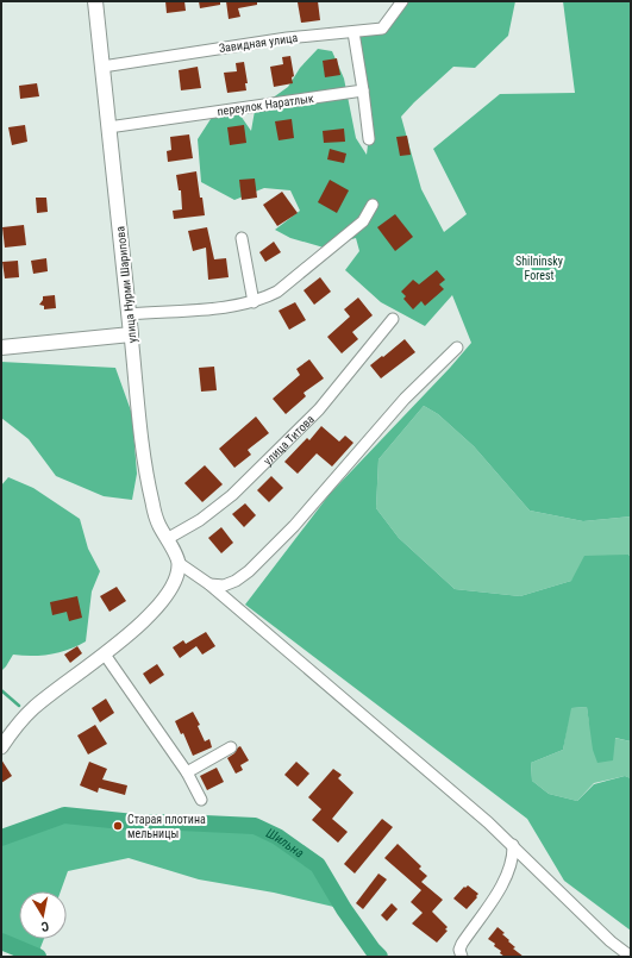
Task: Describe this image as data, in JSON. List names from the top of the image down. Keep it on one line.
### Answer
{"streets":{"main road":["улица Нурми Шарипова"],"street":["Завидная улица","переулок Наратлык","улица Титова"]},"crossings":[["Завидная улица","улица Нурми Шарипова"],["переулок Наратлык","улица Нурми Шарипова"],["улица Нурми Шарипова","улица Титова"]],"water":["Шильна"],"parks":["Shilninsky Forest"],"places":["Старая плотина мельницы"],"north":"bottom"}
